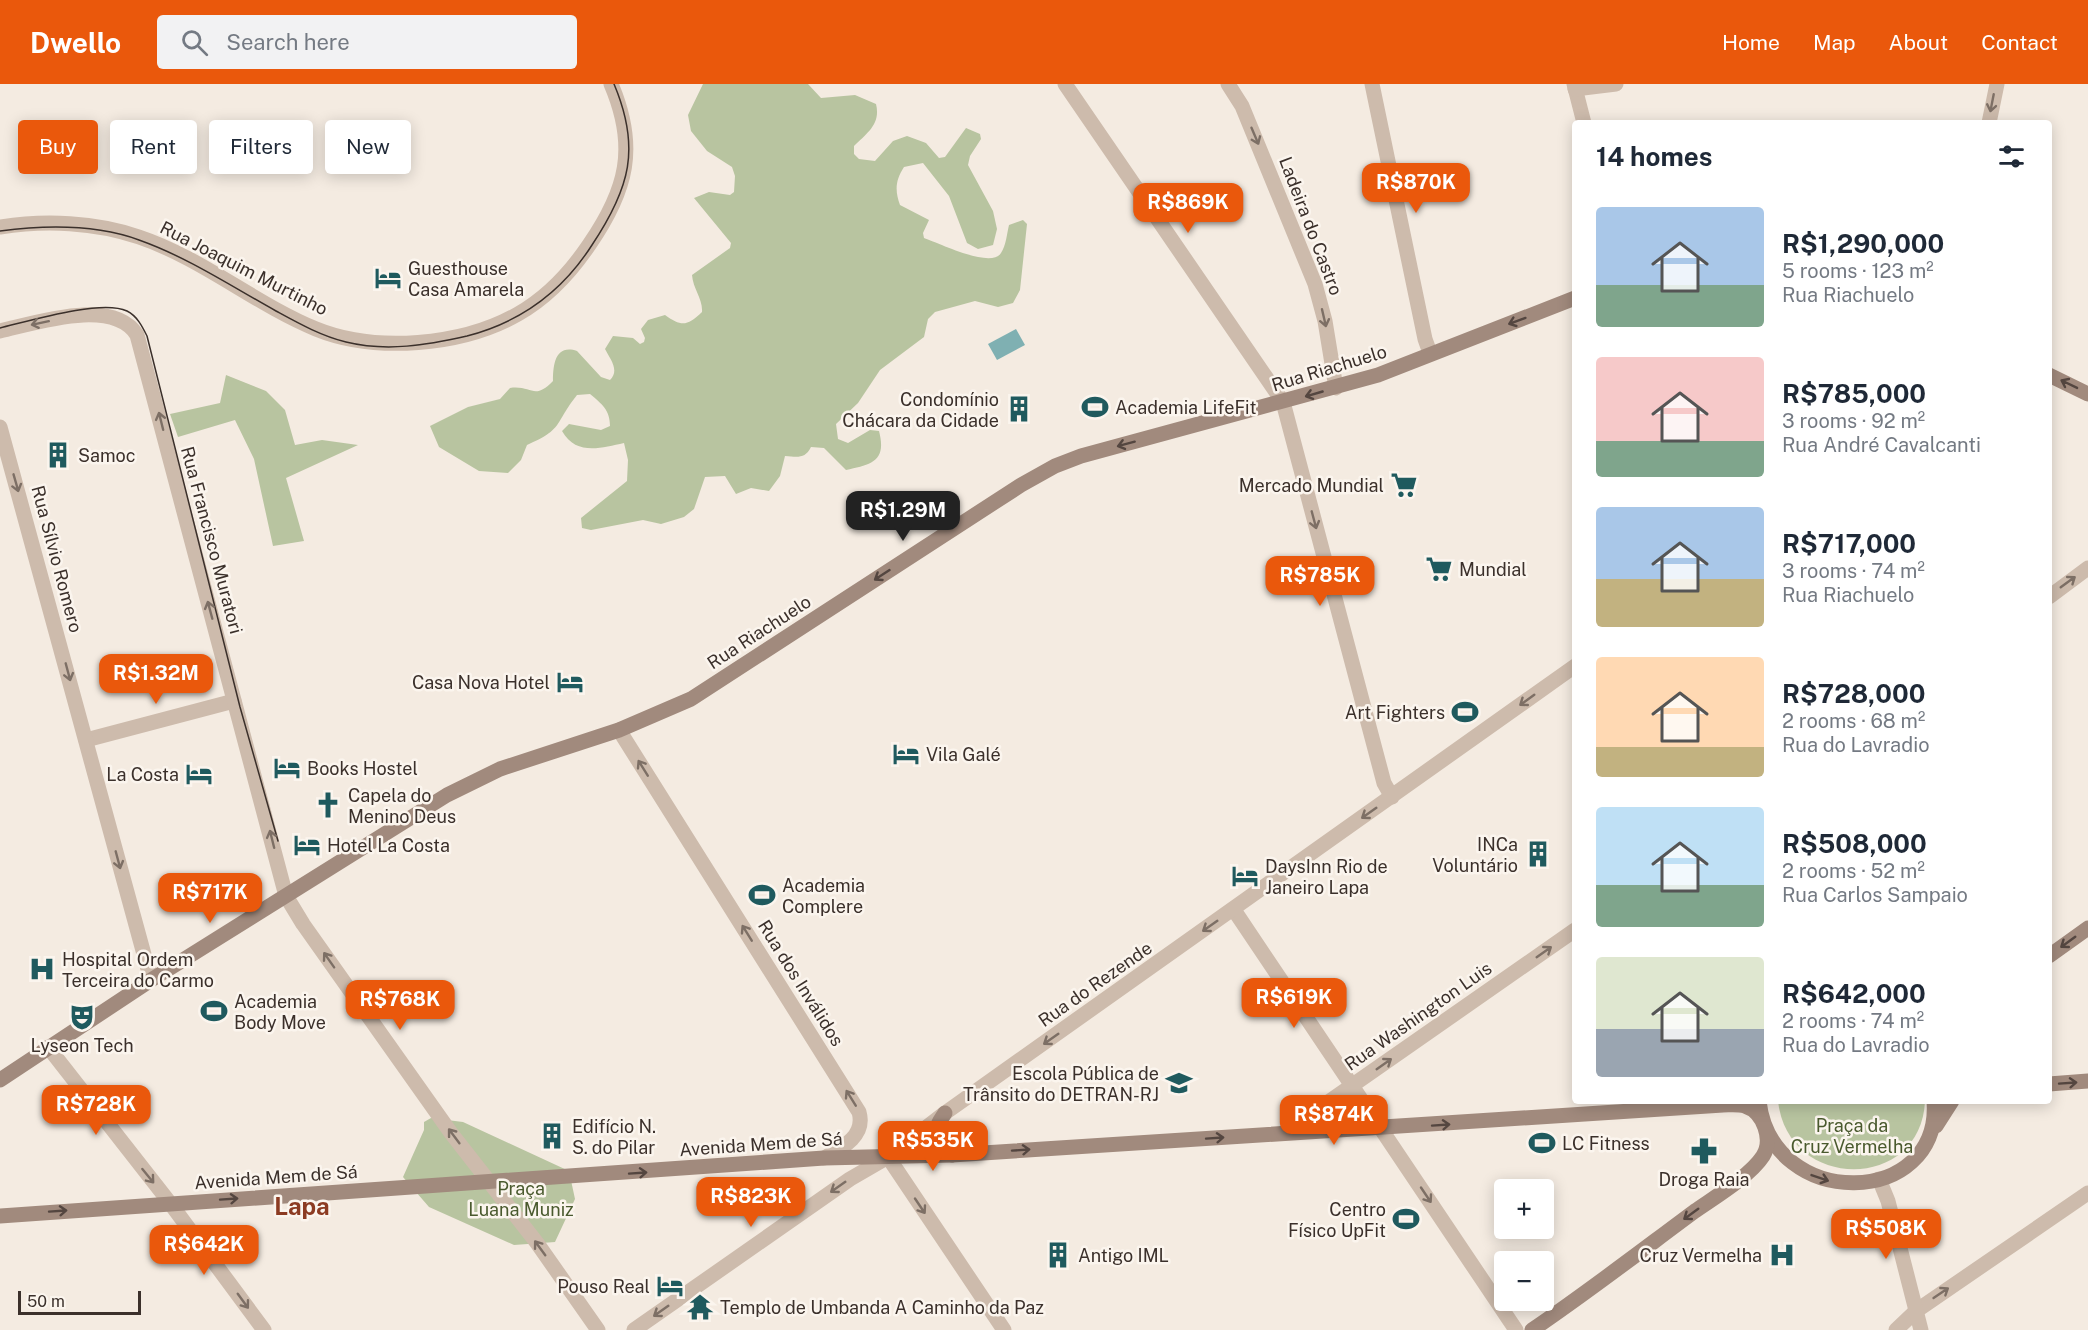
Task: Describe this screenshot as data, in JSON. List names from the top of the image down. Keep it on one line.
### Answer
{"streets":{"main road":["Rua Riachuelo","Avenida Mem de Sá"],"street":["Ladeira do Castro","Rua Joaquim Murtinho","Rua Francisco Muratori","Rua Sílvio Romero","Rua dos Inválidos","Rua do Rezende","Rua Washington Luis"]},"crossings":[["Ladeira do Castro","Rua Riachuelo"],["Rua Riachuelo","Rua Francisco Muratori"],["Rua Riachuelo","Rua Sílvio Romero"],["Rua Riachuelo","Rua dos Inválidos"],["Rua Francisco Muratori","Avenida Mem de Sá"],["Rua dos Inválidos","Avenida Mem de Sá"],["Rua do Rezende","Avenida Mem de Sá"],["Rua Washington Luis","Avenida Mem de Sá"]],"one_way":["Rua Riachuelo","Rua Francisco Muratori","Rua Sílvio Romero","Rua dos Inválidos","Rua do Rezende","Rua Washington Luis","Avenida Mem de Sá"],"districts":["Lapa"],"parks":["Praça da Cruz Vermelha","Praça Luana Muniz"],"places":{"hotel":["Guesthouse Casa Amarela","Casa Nova Hotel","Vila Galé","Books Hostel","La Costa","Hotel La Costa","DaysInn Rio de Janeiro Lapa","Pouso Real"],"sports":["Academia LifeFit","Art Fighters","Academia Complere","Academia Body Move","LC Fitness","Centro Físico UpFit"],"building":["Condomínio Chácara da Cidade","Samoc","INCa Voluntário","Edifício N. S. do Pilar","Antigo IML"],"supermarket":["Mercado Mundial","Mundial"],"church":["Capela do Menino Deus"],"hospital":["Hospital Ordem Terceira do Carmo","Cruz Vermelha"],"theatre":["Lyseon Tech"],"school or university":["Escola Pública de Trânsito do DETRAN-RJ"],"pharmacy":["Droga Raia"],"temple":["Templo de Umbanda A Caminho da Paz"]},"scale_bar":"50 m","page":{"header":"Dwello","search":"Search here","nav":["Home","Map","About","Contact"],"chip":["Buy","Rent","Filters","New"],"heading":"14 homes","price":["R$870K","R$869K","R$1.29M","R$785K","R$1.32M","R$717K","R$619K","R$768K","R$728K","R$874K","R$535K","R$823K","R$508K","R$642K"],"list":[{"name":"R$1,290,000","note":"5 rooms · 123 m² · Rua Riachuelo"},{"name":"R$785,000","note":"3 rooms · 92 m² · Rua André Cavalcanti"},{"name":"R$717,000","note":"3 rooms · 74 m² · Rua Riachuelo"},{"name":"R$728,000","note":"2 rooms · 68 m² · Rua do Lavradio"},{"name":"R$508,000","note":"2 rooms · 52 m² · Rua Carlos Sampaio"},{"name":"R$642,000","note":"2 rooms · 74 m² · Rua do Lavradio"}],"map_buttons":["+","−"],"scale":"50 m"}}
